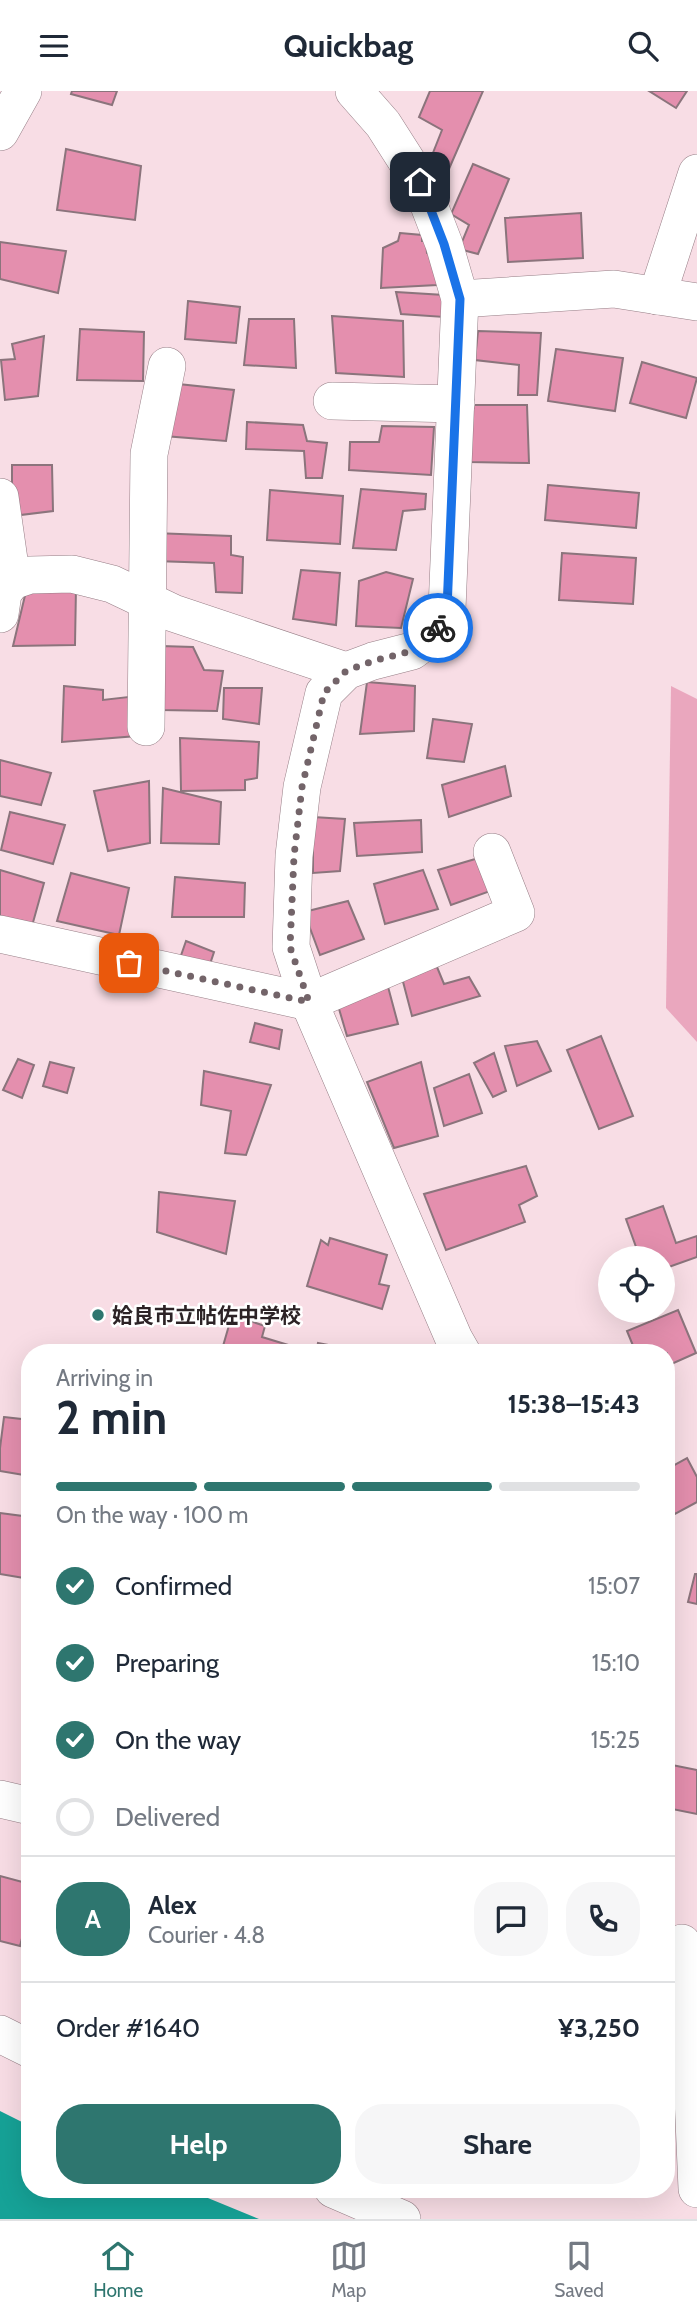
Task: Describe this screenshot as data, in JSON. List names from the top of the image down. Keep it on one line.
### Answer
{"places":["姶良市立帖佐中学校"],"page":{"header":"Quickbag","heading":["2 min","Arriving in","15:38–15:43"],"panel":["Alex","Courier · 4.8","Order #1640","¥3,250"],"bar":"On the way · 100 m","list":[["Confirmed","15:07"],["Preparing","15:10"],["On the way","15:25"],"Delivered"],"round":"A","buttons":["Help","Share"],"tabs":["Home","Map","Saved"]}}
